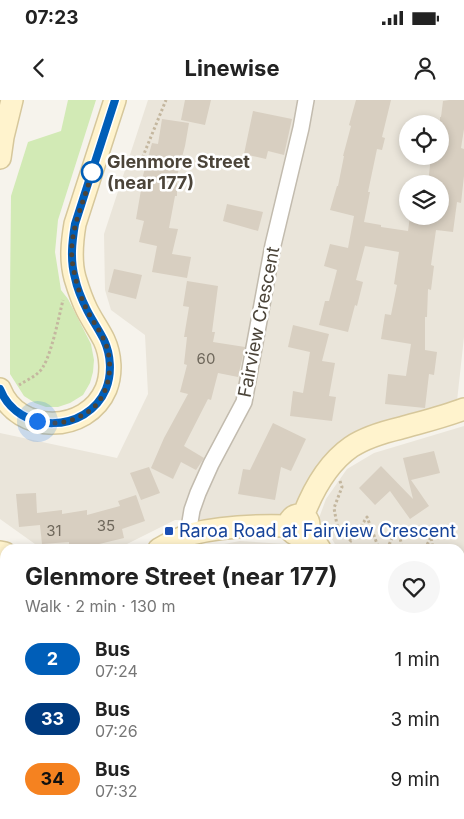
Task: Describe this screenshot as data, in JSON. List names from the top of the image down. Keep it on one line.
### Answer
{"streets":{"street":["Fairview Crescent"]},"places":{"other":["Glenmore Street (near 177)"],"transit":["Raroa Road at Fairview Crescent"]},"lines":["bus line 2"],"house_numbers":["60","35","31"],"page":{"status":"07:23","header":"Linewise","heading":["Glenmore Street (near 177)","Walk · 2 min · 130 m"],"list":[{"mark":"2","name":"Bus","note":"07:24","value":"1 min"},{"mark":"33","name":"Bus","note":"07:26","value":"3 min"},{"mark":"34","name":"Bus","note":"07:32","value":"9 min"}]}}
